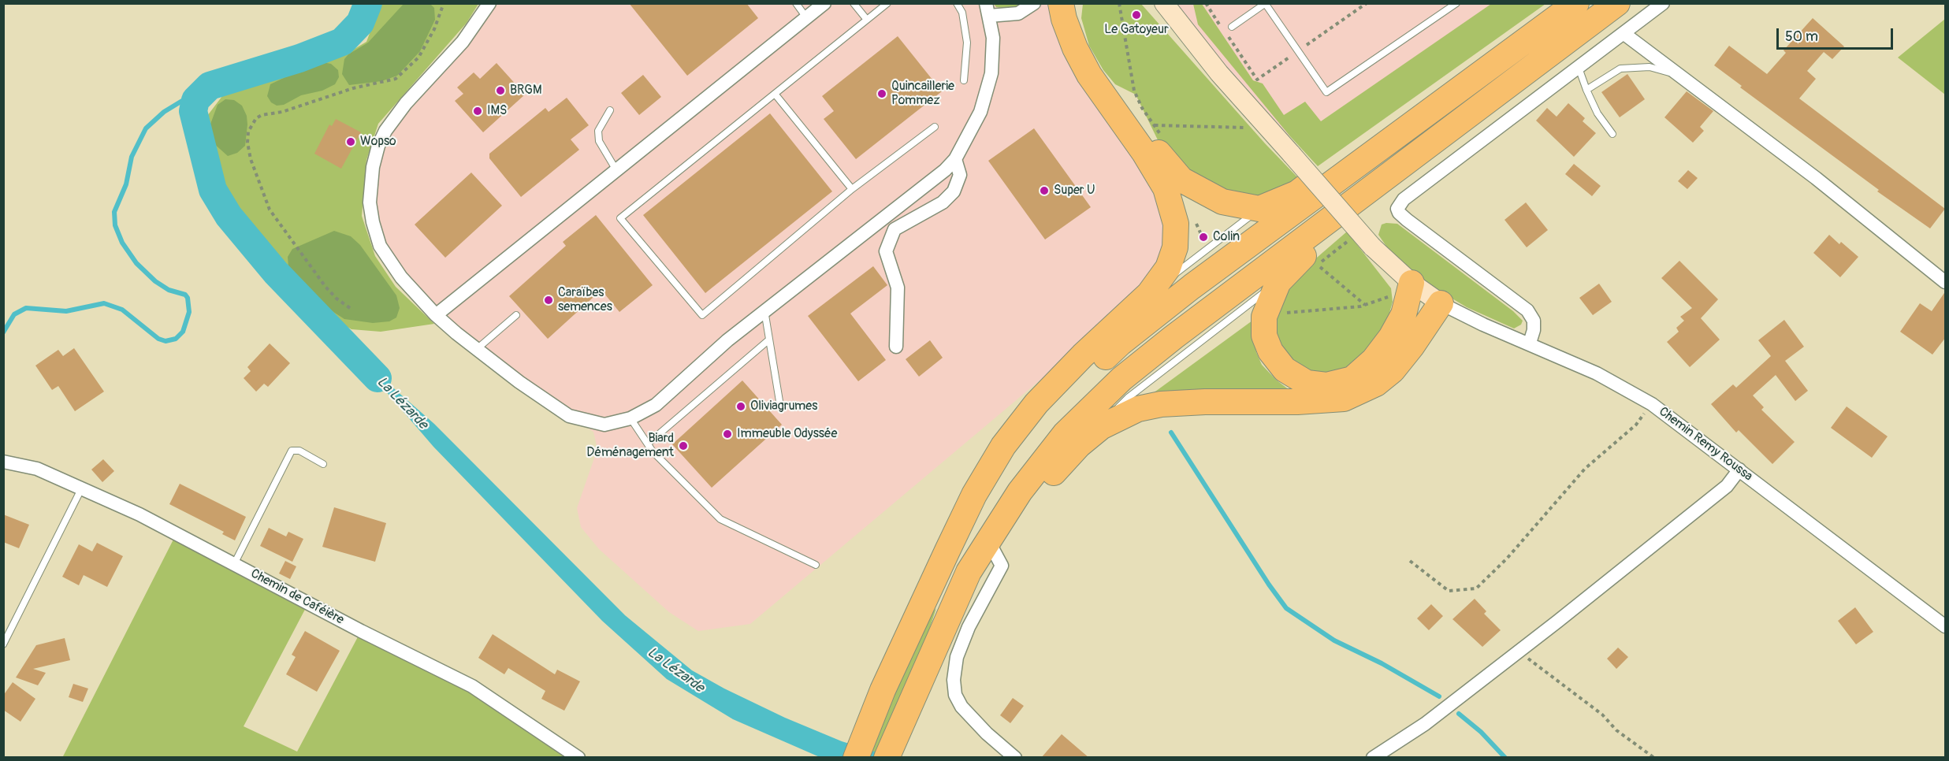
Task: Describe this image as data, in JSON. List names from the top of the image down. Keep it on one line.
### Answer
{"streets":{"street":["Chemin Remy Roussa","Chemin de Caféière"]},"water":["La Lézarde"],"places":["Le Gatoyeur","BRGM","Quincaillerie Pommez","IMS","Wopso","Super U","Colin","Caraïbes semences","Oliviagrumes","Immeuble Odyssée","Biard Déménagement"],"scale_bar":"50 m"}
